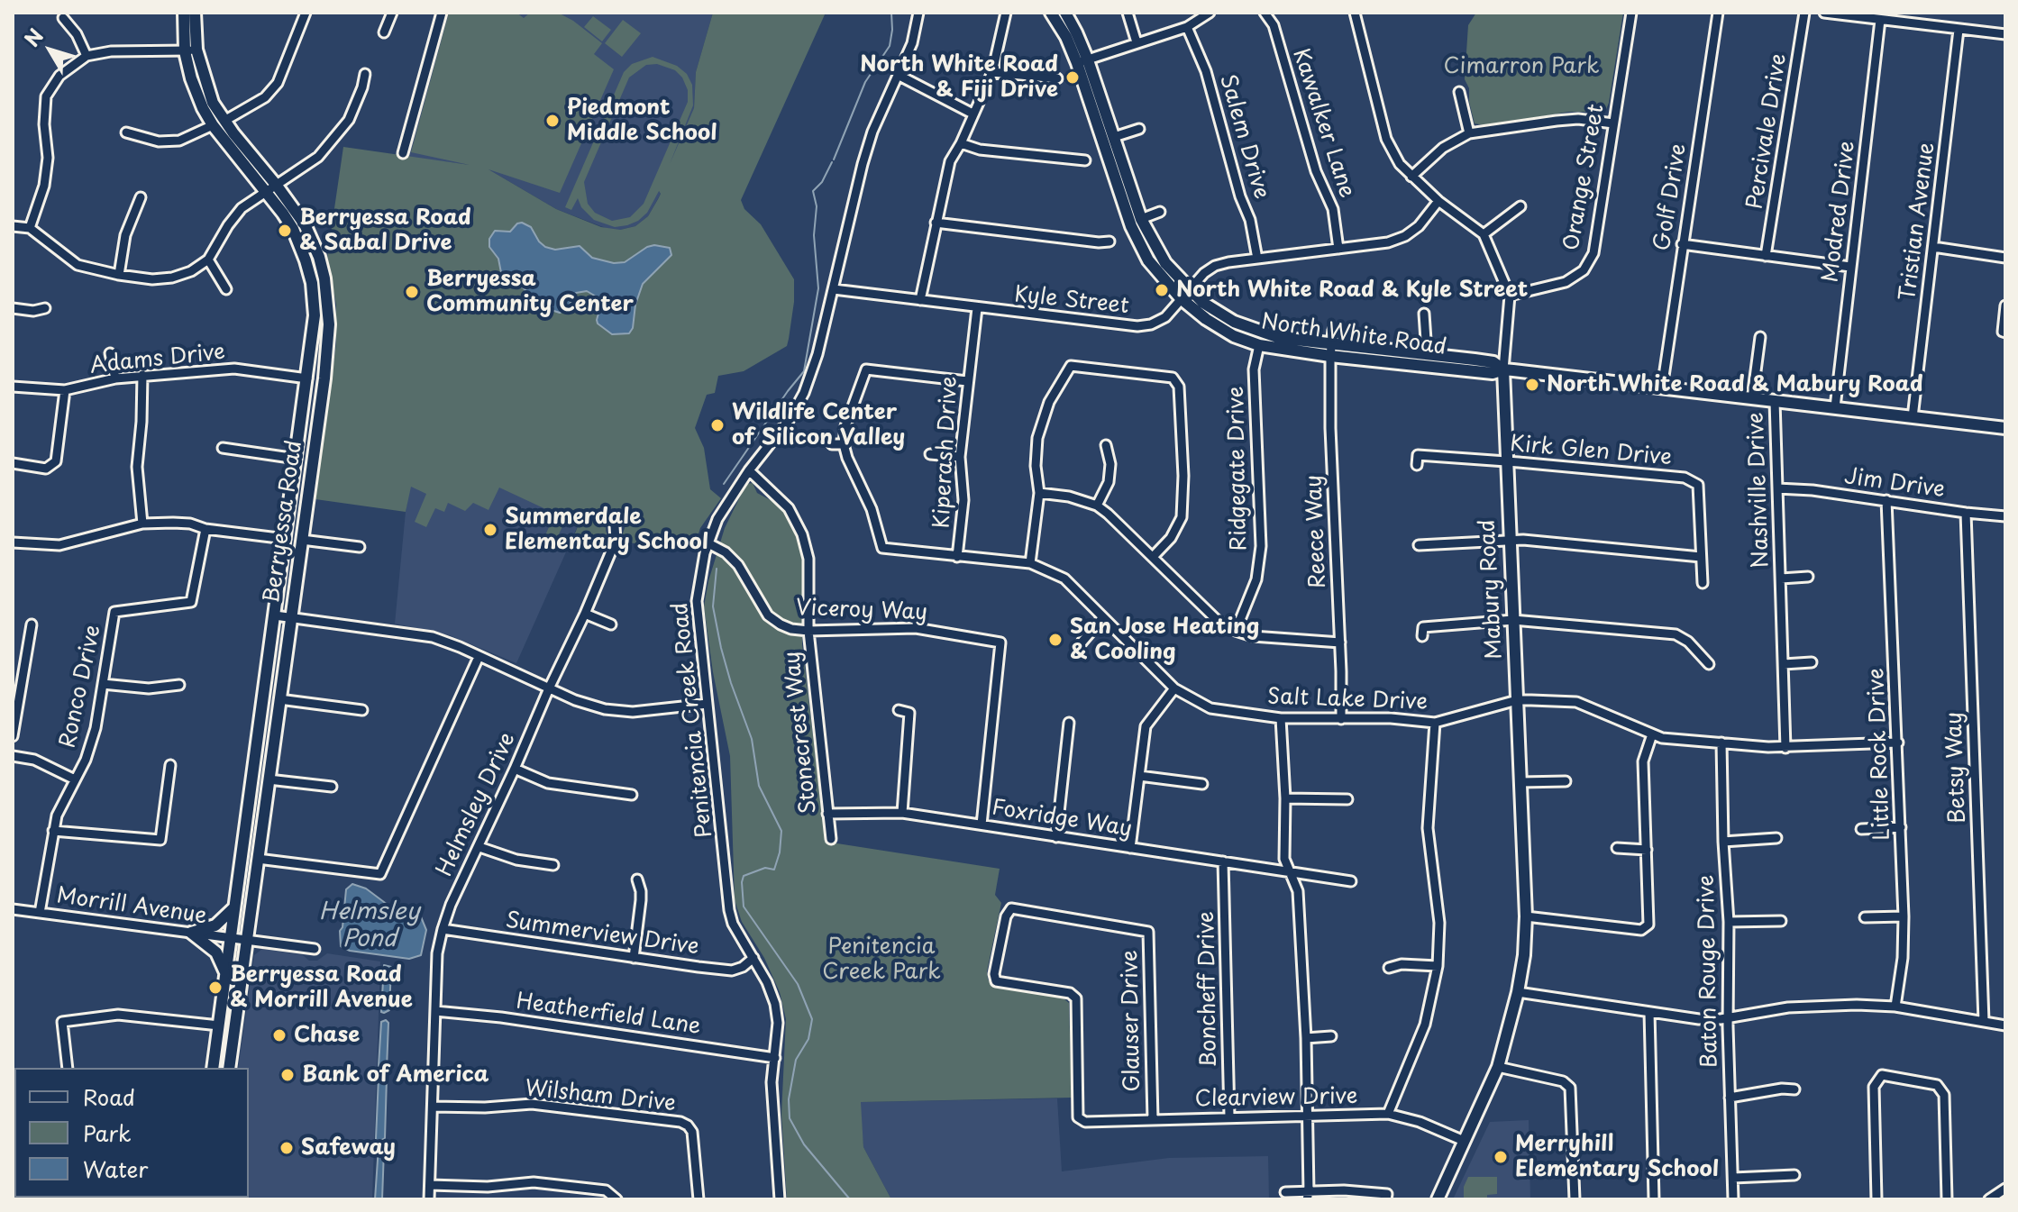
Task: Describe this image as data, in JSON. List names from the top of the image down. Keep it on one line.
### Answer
{"streets":{"main road":["North White Road","Berryessa Road","Mabury Road"],"street":["Kawalker Lane","Percivale Drive","Salem Drive","Orange Street","Golf Drive","Modred Drive","Tristian Avenue","Kyle Street","Adams Drive","Kirk Glen Drive","Kiperash Drive","Ridgegate Drive","Jim Drive","Nashville Drive","Reece Way","Viceroy Way","Ronco Drive","Salt Lake Drive","Penitencia Creek Road","Stonecrest Way","Little Rock Drive","Betsy Way","Helmsley Drive","Foxridge Way","Morrill Avenue","Summerview Drive","Baton Rouge Drive","Boncheff Drive","Heatherfield Lane","Glauser Drive","Wilsham Drive","Clearview Drive"]},"crossings":[["Kawalker Lane","Kyle Street"],["Salem Drive","Kyle Street"],["Orange Street","Mabury Road"],["Golf Drive","North White Road"],["Modred Drive","North White Road"],["Tristian Avenue","North White Road"],["Kyle Street","North White Road"],["Kyle Street","Kiperash Drive"],["Kyle Street","Penitencia Creek Road"],["North White Road","Ridgegate Drive"],["North White Road","Nashville Drive"],["North White Road","Reece Way"],["North White Road","Mabury Road"],["Adams Drive","Berryessa Road"],["Kirk Glen Drive","Mabury Road"],["Kiperash Drive","Salt Lake Drive"],["Jim Drive","Nashville Drive"],["Jim Drive","Little Rock Drive"],["Jim Drive","Betsy Way"],["Nashville Drive","Salt Lake Drive"],["Berryessa Road","Morrill Avenue"],["Reece Way","Salt Lake Drive"],["Mabury Road","Salt Lake Drive"],["Mabury Road","Clearview Drive"],["Viceroy Way","Penitencia Creek Road"],["Viceroy Way","Stonecrest Way"],["Viceroy Way","Foxridge Way"],["Ronco Drive","Morrill Avenue"],["Salt Lake Drive","Little Rock Drive"],["Salt Lake Drive","Baton Rouge Drive"],["Penitencia Creek Road","Stonecrest Way"],["Penitencia Creek Road","Summerview Drive"],["Penitencia Creek Road","Heatherfield Lane"],["Stonecrest Way","Foxridge Way"],["Helmsley Drive","Summerview Drive"],["Helmsley Drive","Heatherfield Lane"],["Helmsley Drive","Wilsham Drive"],["Foxridge Way","Boncheff Drive"],["Boncheff Drive","Clearview Drive"],["Glauser Drive","Clearview Drive"]],"water":["Helmsley Pond"],"parks":["Cimarron Park","Penitencia Creek Park"],"places":["North White Road & Fiji Drive","Piedmont Middle School","Berryessa Road & Sabal Drive","North White Road & Kyle Street","Berryessa Community Center","North White Road & Mabury Road","Wildlife Center of Silicon Valley","Summerdale Elementary School","San Jose Heating & Cooling","Berryessa Road & Morrill Avenue","Chase","Bank of America","Safeway","Merryhill Elementary School"],"legend":["Road","Park","Water"],"north":"top left"}
